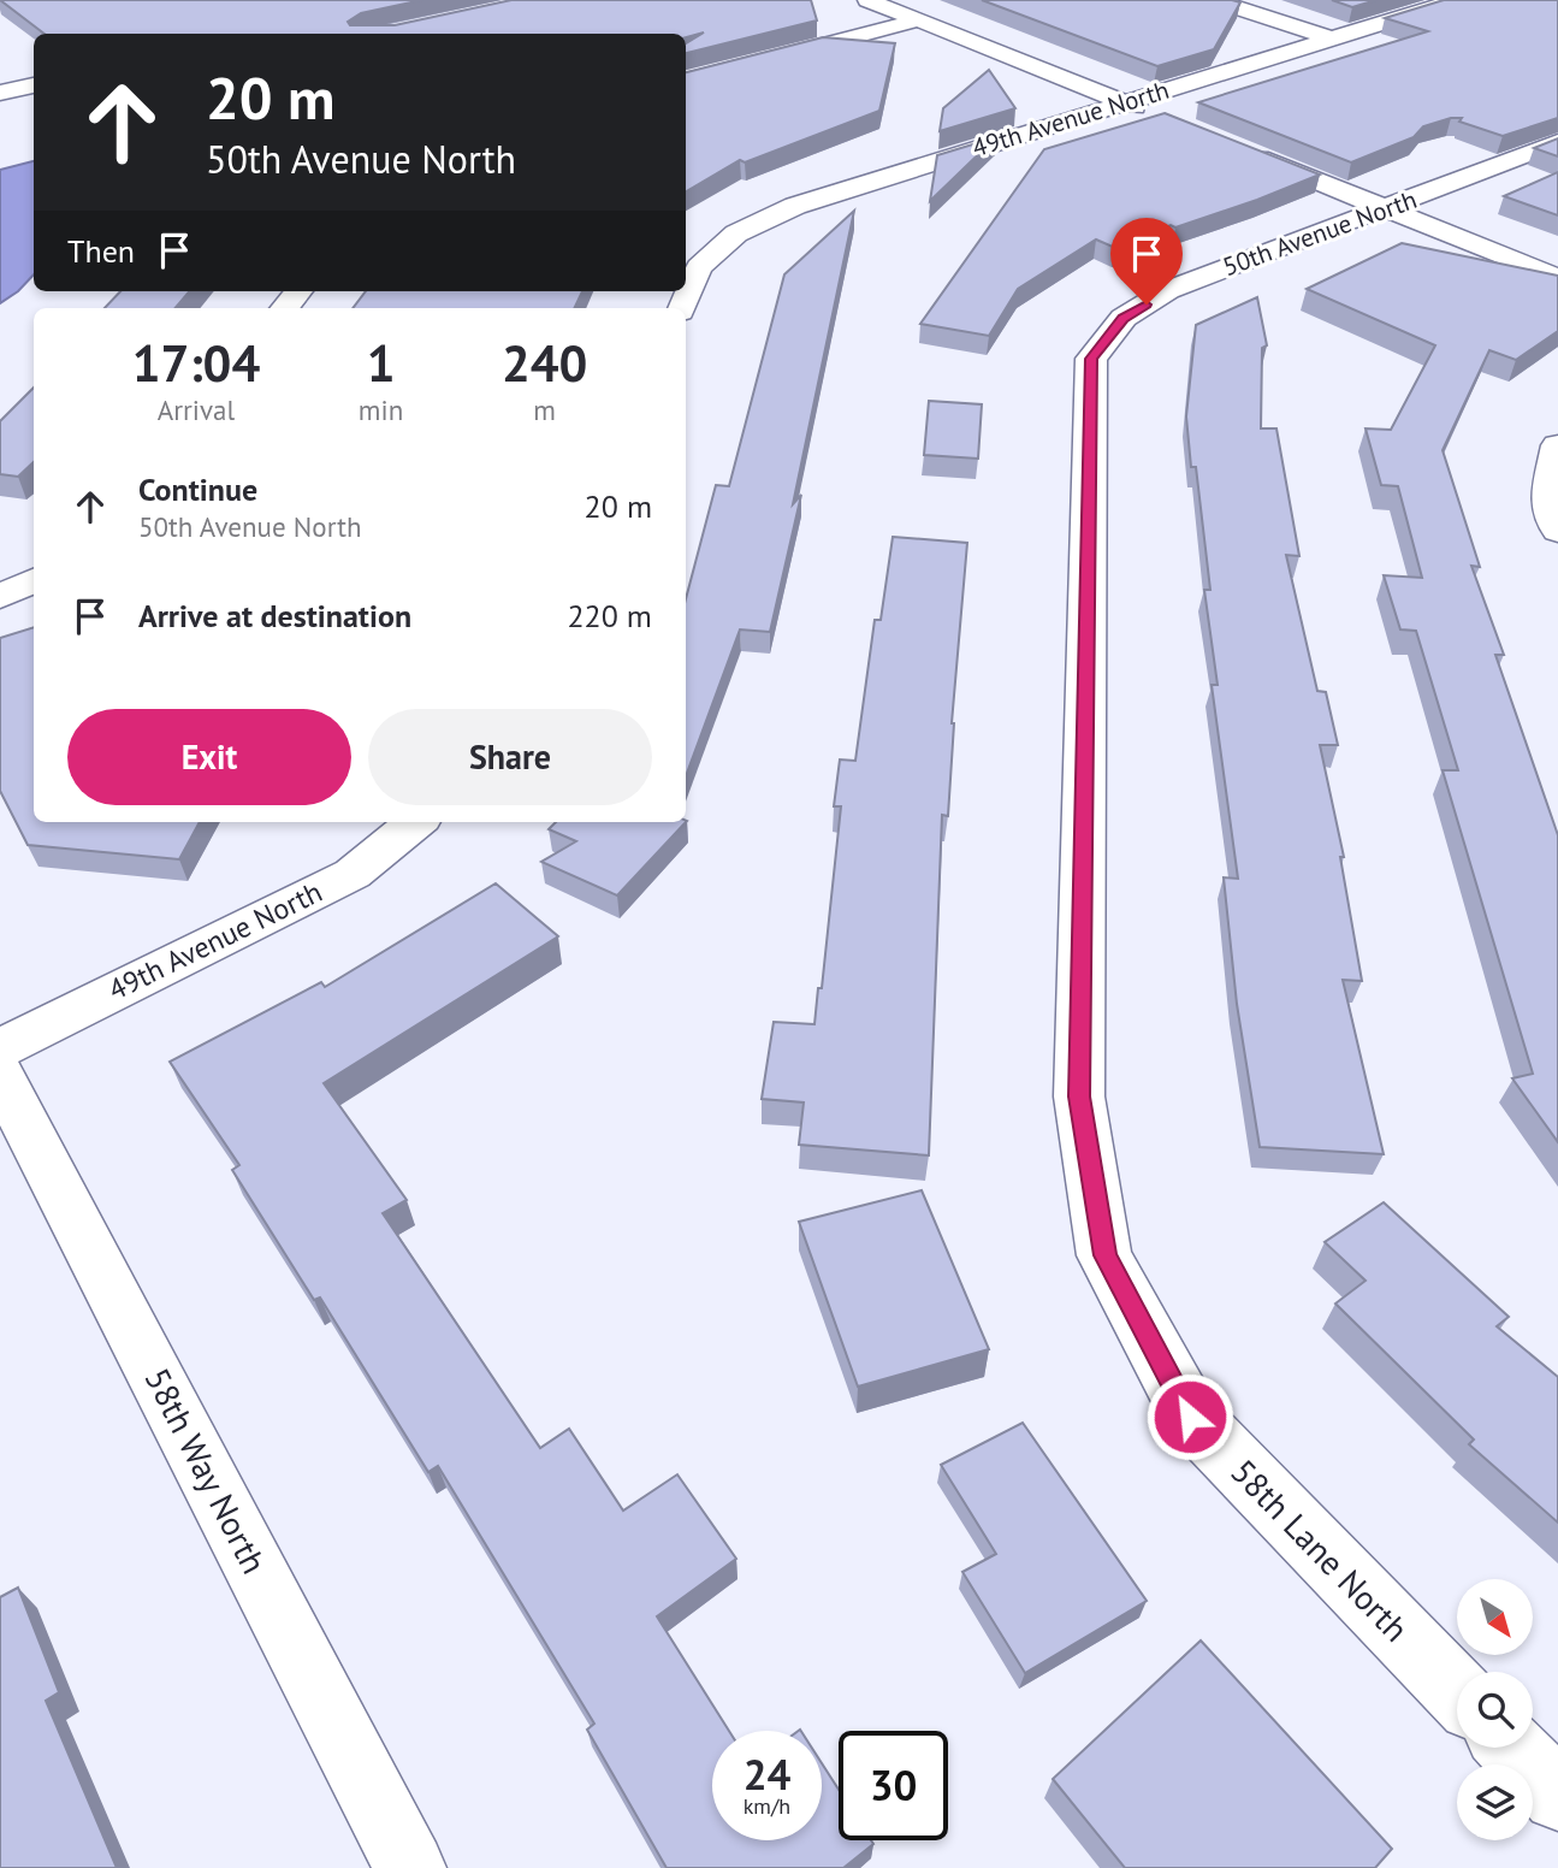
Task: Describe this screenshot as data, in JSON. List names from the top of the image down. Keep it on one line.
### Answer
{"streets":{"street":["49th Avenue North","50th Avenue North","58th Way North","58th Lane North"]},"crossings":[["50th Avenue North","58th Lane North"]],"north":"bottom right","page":{"turn":["20 m","50th Avenue North"],"then":"Then","eta":["17:04","Arrival","1","min","240","m"],"list":[{"name":"Continue","note":"50th Avenue North","value":"20 m"},{"name":"Arrive at destination","value":"220 m"}],"buttons":["Exit","Share"],"speed":"24 km/h","limit":"30"}}
